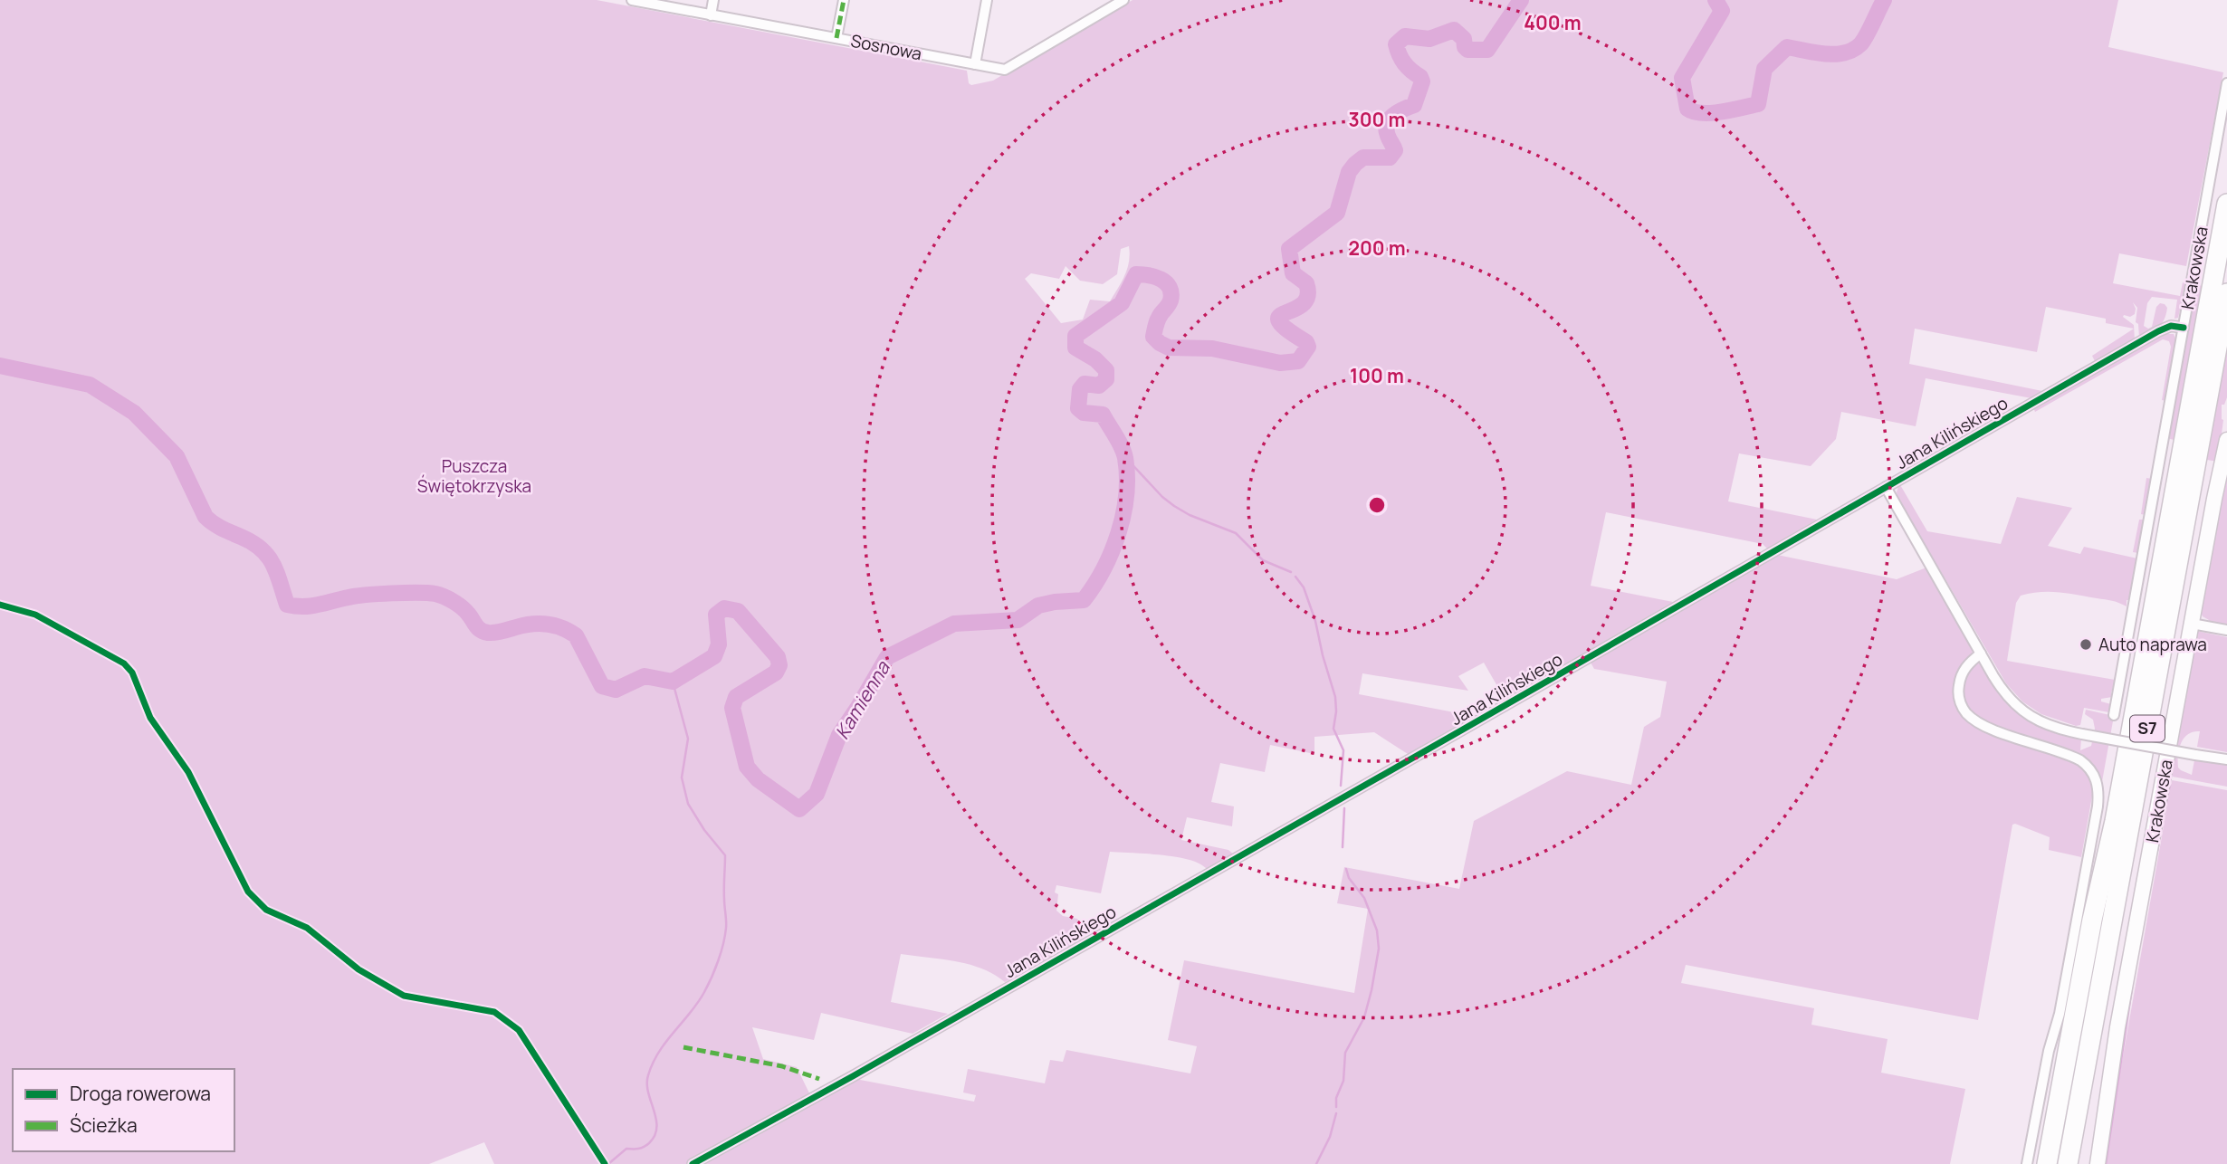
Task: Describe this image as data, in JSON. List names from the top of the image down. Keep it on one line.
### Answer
{"streets":{"highway":["S7"],"street":["Sosnowa","Krakowska","Jana Kilińskiego"]},"crossings":[["Krakowska","Jana Kilińskiego"]],"water":["Kamienna"],"parks":["Puszcza Świętokrzyska"],"places":["Auto naprawa"],"legend":["Droga rowerowa","Ścieżka"],"rings":["400 m","300 m","200 m","100 m"]}
